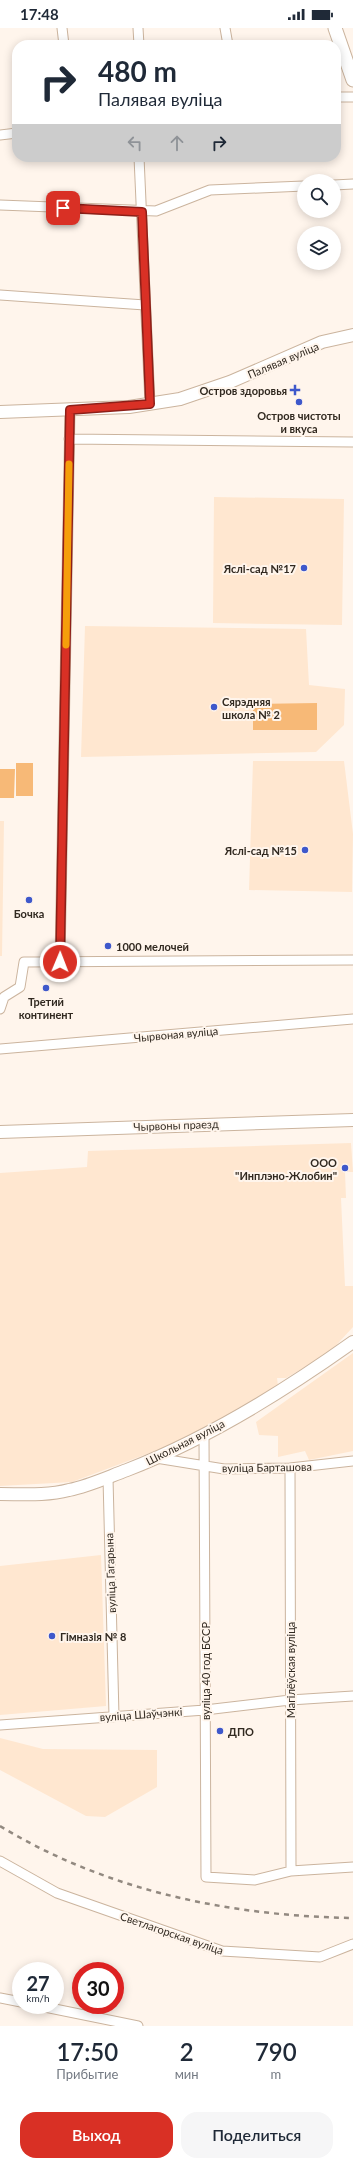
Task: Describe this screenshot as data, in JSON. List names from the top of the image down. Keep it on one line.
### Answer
{"streets":{"street":["Палявая вуліца","Чырвоная вуліца","Чырвоны праезд","Школьная вуліца","вуліца Барташова","вуліца Гагарына","Магілёўская вуліца","вуліца 40 год БССР","вуліца Шаўчэнкі","Светлагорская вуліца"]},"crossings":[["Школьная вуліца","вуліца Барташова"],["Школьная вуліца","вуліца Гагарына"],["Школьная вуліца","вуліца 40 год БССР"],["вуліца Барташова","Магілёўская вуліца"],["вуліца Барташова","вуліца 40 год БССР"],["вуліца Гагарына","вуліца Шаўчэнкі"],["Магілёўская вуліца","вуліца 40 год БССР"],["Магілёўская вуліца","вуліца Шаўчэнкі"],["вуліца 40 год БССР","вуліца Шаўчэнкі"]],"places":{"health":["Остров здоровья"],"other":["Остров чистоты и вкуса","Яслі-сад №17","Сярэдняя школа № 2","Яслі-сад №15","Бочка","1000 мелочей","Третий континент","ООО \"Инплэно-Жлобин\"","Гімназія № 8","ДПО"]},"page":{"status":"17:48","turn":["480 m","Палявая вуліца"],"speed":"27 km/h","limit":"30","eta":["17:50","Прибытие","2","мин","790","m"],"buttons":["Выход","Поделиться"]}}
